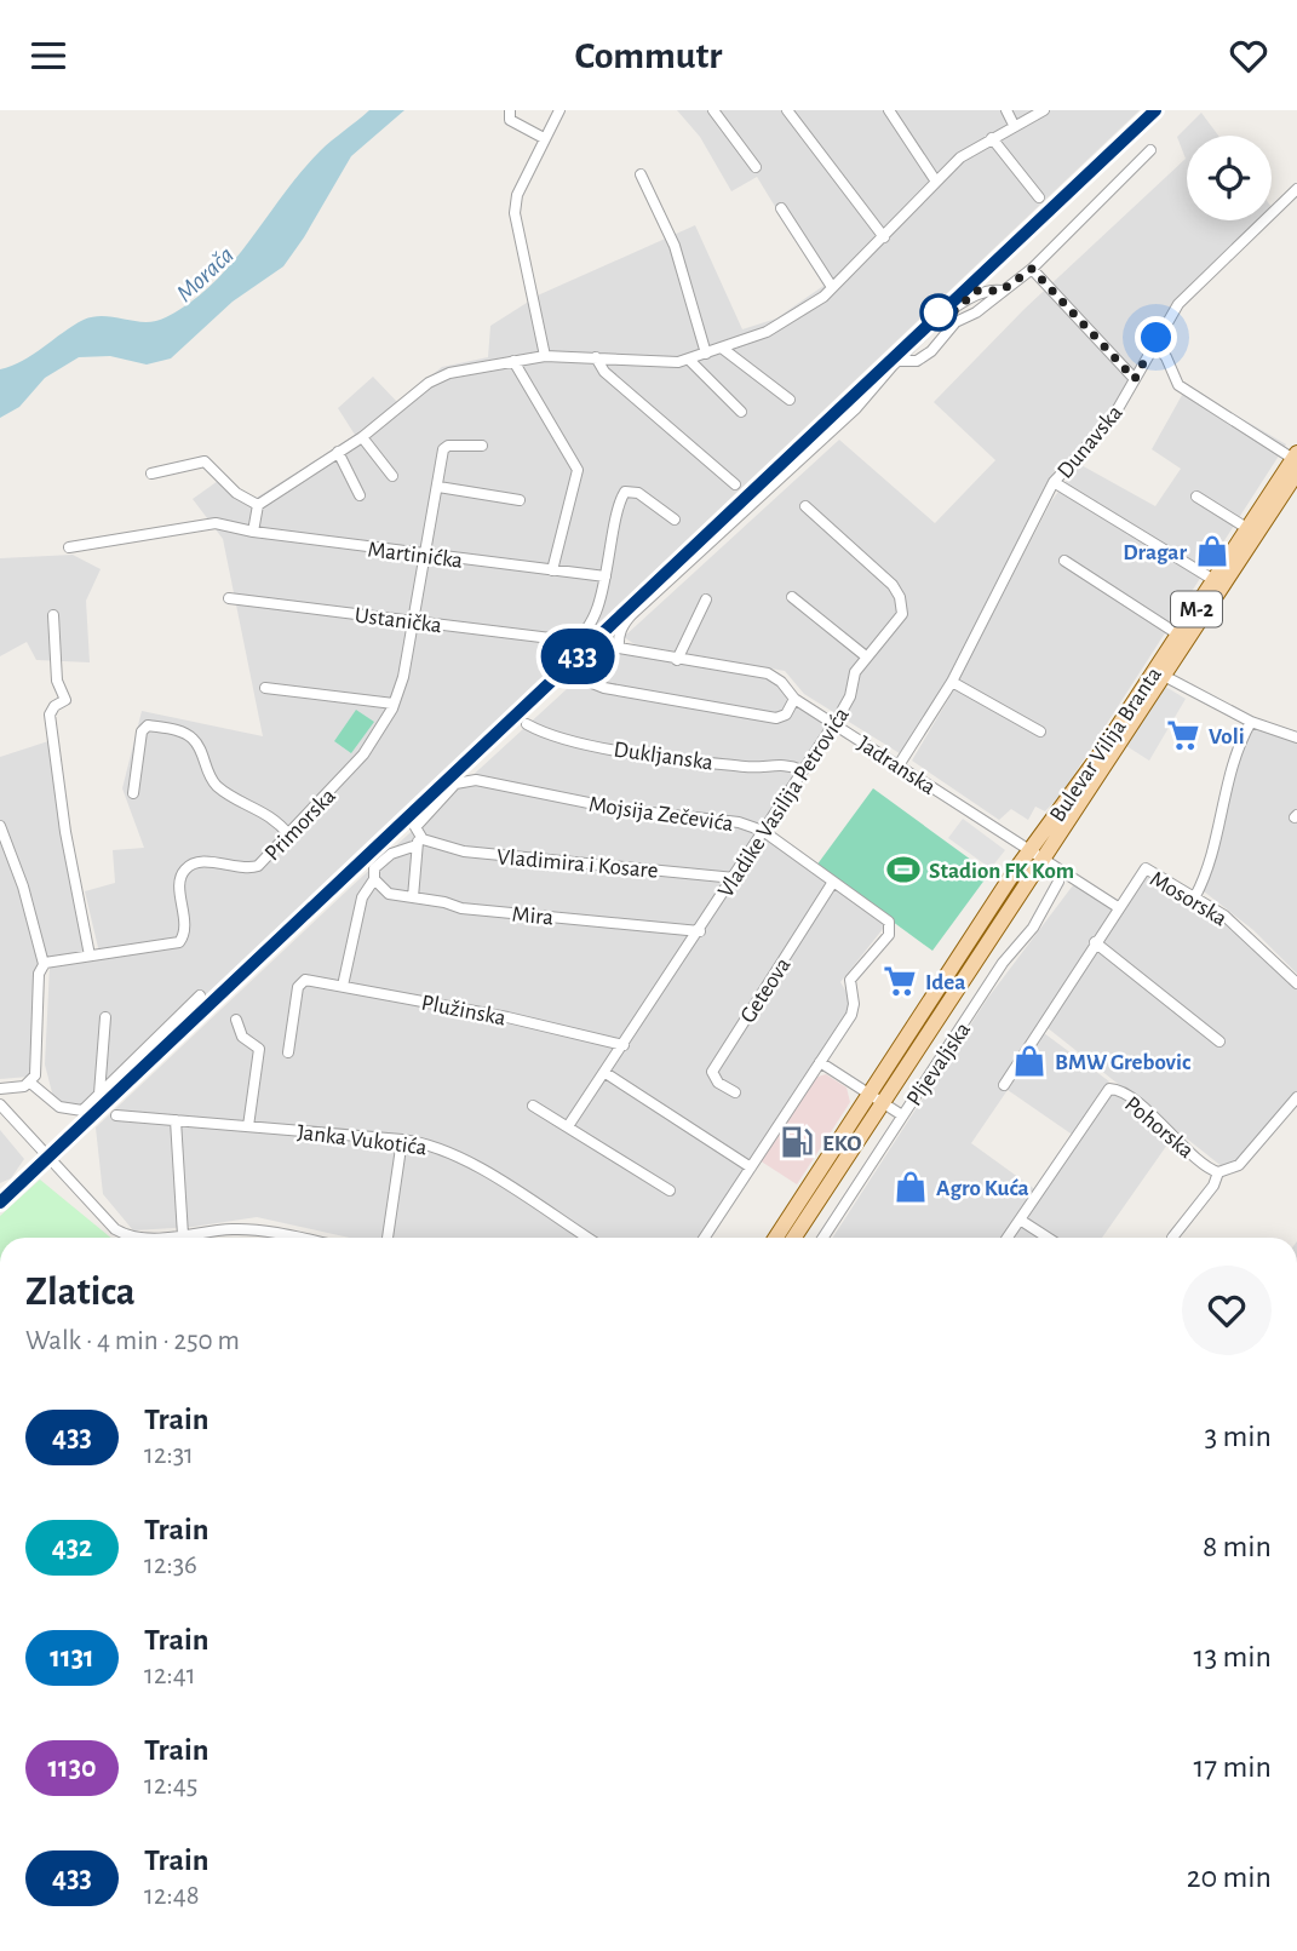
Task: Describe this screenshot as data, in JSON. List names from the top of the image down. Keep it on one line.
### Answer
{"streets":{"main road":["M-2","Bulevar Vilija Branta"],"street":["Dunavska","Martinićka","Ustanička","Dukljanska","Jadranska","Vladike Vasilija Petrovića","Mojsija Zečevića","Primorska","Vladimira i Kosare","Mosorska","Mira","Geteova","Plužinska","Pljevaljska","Pohorska","Janka Vukotića"]},"crossings":[["Dunavska","Jadranska"],["Martinićka","Ustanička"],["Martinićka","Primorska"],["Ustanička","Primorska"],["Bulevar Vilija Branta","Jadranska"],["Bulevar Vilija Branta","Mosorska"],["Dukljanska","Vladike Vasilija Petrovića"],["Jadranska","Vladike Vasilija Petrovića"],["Jadranska","Mosorska"],["Vladike Vasilija Petrovića","Mojsija Zečevića"],["Vladike Vasilija Petrovića","Vladimira i Kosare"],["Vladike Vasilija Petrovića","Mira"],["Vladike Vasilija Petrovića","Plužinska"],["Mojsija Zečevića","Vladimira i Kosare"],["Mojsija Zečevića","Geteova"]],"water":["Morača"],"places":{"shop":["Dragar","BMW Grebovic","Agro Kuća"],"supermarket":["Voli","Idea"],"sports":["Stadion FK Kom"],"fuel station":["EKO"]},"page":{"header":"Commutr","on_map":"433","heading":["Zlatica","Walk · 4 min · 250 m"],"list":[{"mark":"433","name":"Train","note":"12:31","value":"3 min"},{"mark":"432","name":"Train","note":"12:36","value":"8 min"},{"mark":"1131","name":"Train","note":"12:41","value":"13 min"},{"mark":"1130","name":"Train","note":"12:45","value":"17 min"},{"mark":"433","name":"Train","note":"12:48","value":"20 min"}]}}
